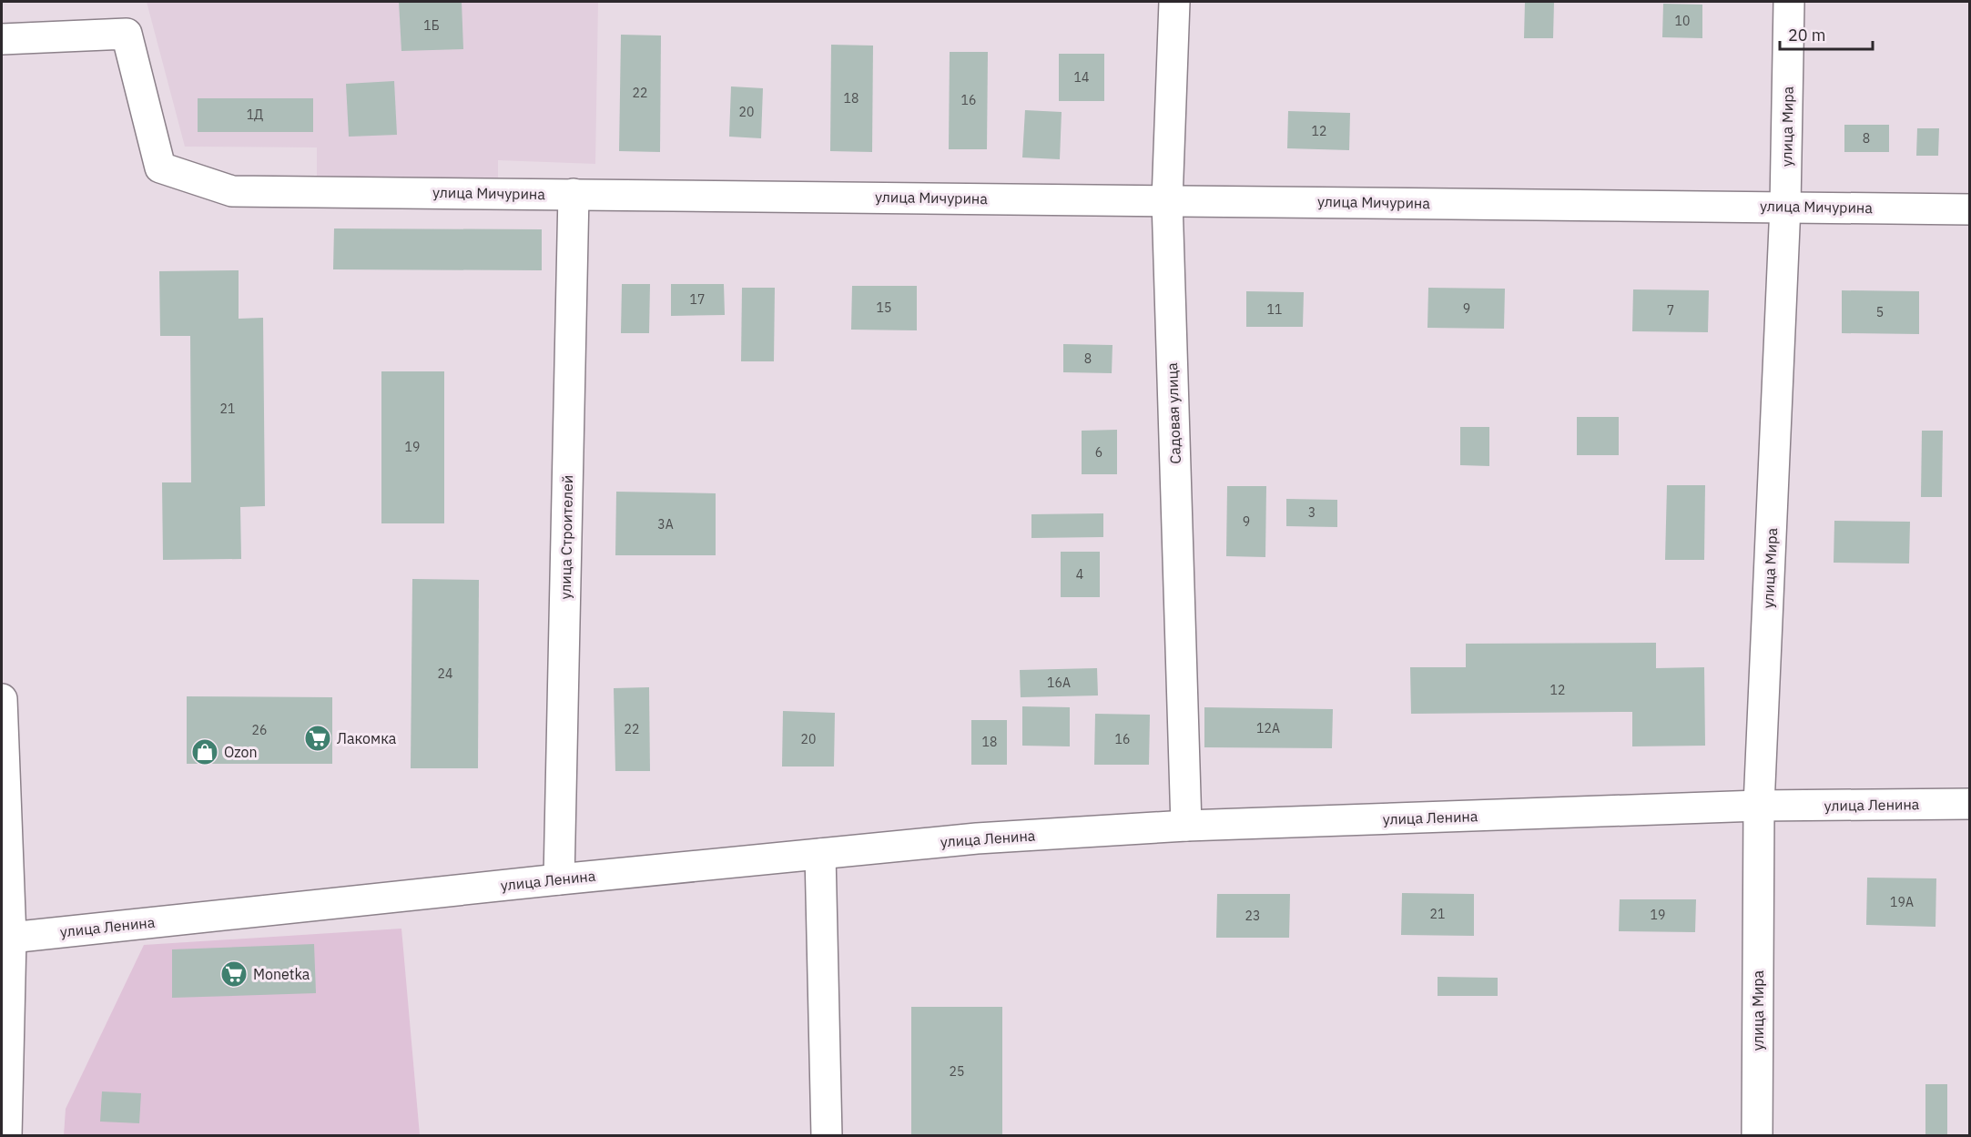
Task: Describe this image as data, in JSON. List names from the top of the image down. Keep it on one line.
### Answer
{"streets":{"street":["улица Мира","улица Мичурина","Садовая улица","улица Строителей","улица Ленина"]},"crossings":[["улица Мира","улица Мичурина"],["улица Мира","улица Ленина"],["улица Мичурина","Садовая улица"],["улица Мичурина","улица Строителей"],["Садовая улица","улица Ленина"],["улица Строителей","улица Ленина"]],"places":{"supermarket":["Лакомка","Monetka"],"shop":["Ozon"]},"house_numbers":["10","1Б","14","22","18","16","20","1Д","12","8","17","15","9","11","7","5","8","21","19","6","3","9","3А","4","24","16А","12","12А","22","26","20","16","18","19А","21","19","23","25"],"scale_bar":"20 m"}
